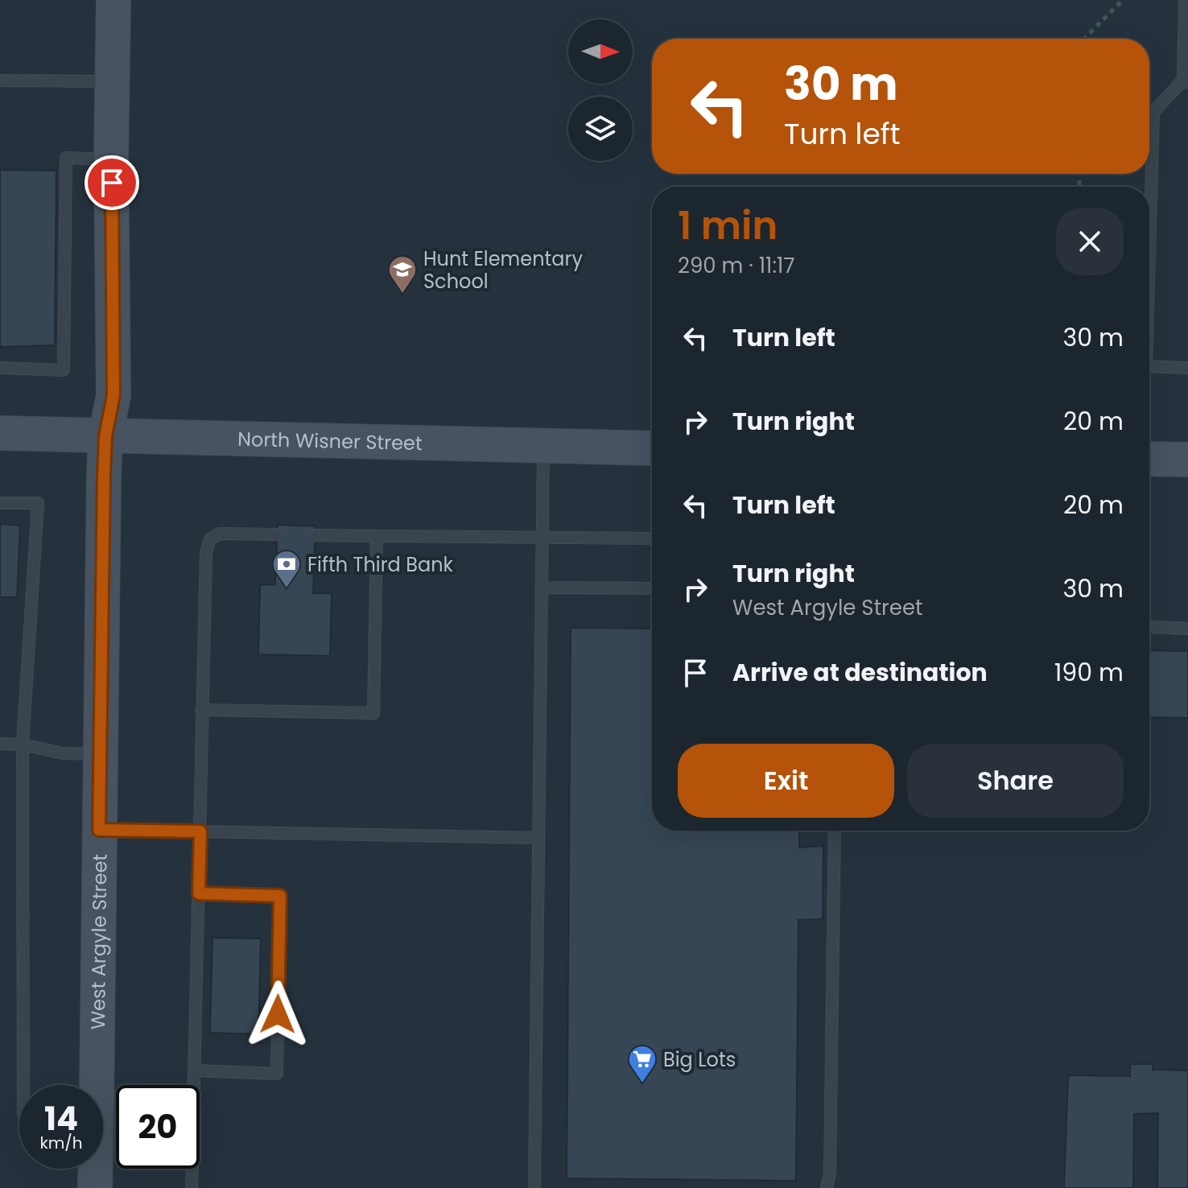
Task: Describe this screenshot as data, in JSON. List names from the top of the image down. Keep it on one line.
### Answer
{"streets":{"street":["North Wisner Street","West Argyle Street"]},"crossings":[["North Wisner Street","West Argyle Street"]],"places":{"school or university":["Hunt Elementary School"],"bank":["Fifth Third Bank"],"supermarket":["Big Lots"]},"north":"right","page":{"turn":["30 m","Turn left"],"heading":["1 min","290 m · 11:17"],"list":[{"name":"Turn left","value":"30 m"},{"name":"Turn right","value":"20 m"},{"name":"Turn left","value":"20 m"},{"name":"Turn right","note":"West Argyle Street","value":"30 m"},{"name":"Arrive at destination","value":"190 m"}],"buttons":["Exit","Share"],"speed":"14 km/h","limit":"20"}}
